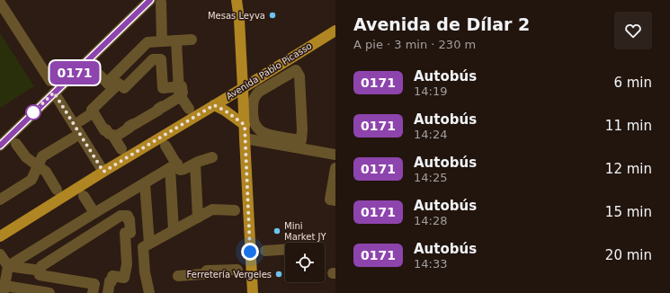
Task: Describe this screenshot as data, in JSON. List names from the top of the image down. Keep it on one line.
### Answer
{"streets":{"main road":["Avenida Pablo Picasso"]},"places":["Mesas Leyva","Mini Market JY","Ferretería Vergeles"],"lines":["bus line 0171"],"page":{"on_map":"0171","heading":["Avenida de Dílar 2","A pie · 3 min · 230 m"],"list":[{"mark":"0171","name":"Autobús","note":"14:19","value":"6 min"},{"mark":"0171","name":"Autobús","note":"14:24","value":"11 min"},{"mark":"0171","name":"Autobús","note":"14:25","value":"12 min"},{"mark":"0171","name":"Autobús","note":"14:28","value":"15 min"},{"mark":"0171","name":"Autobús","note":"14:33","value":"20 min"}]}}
